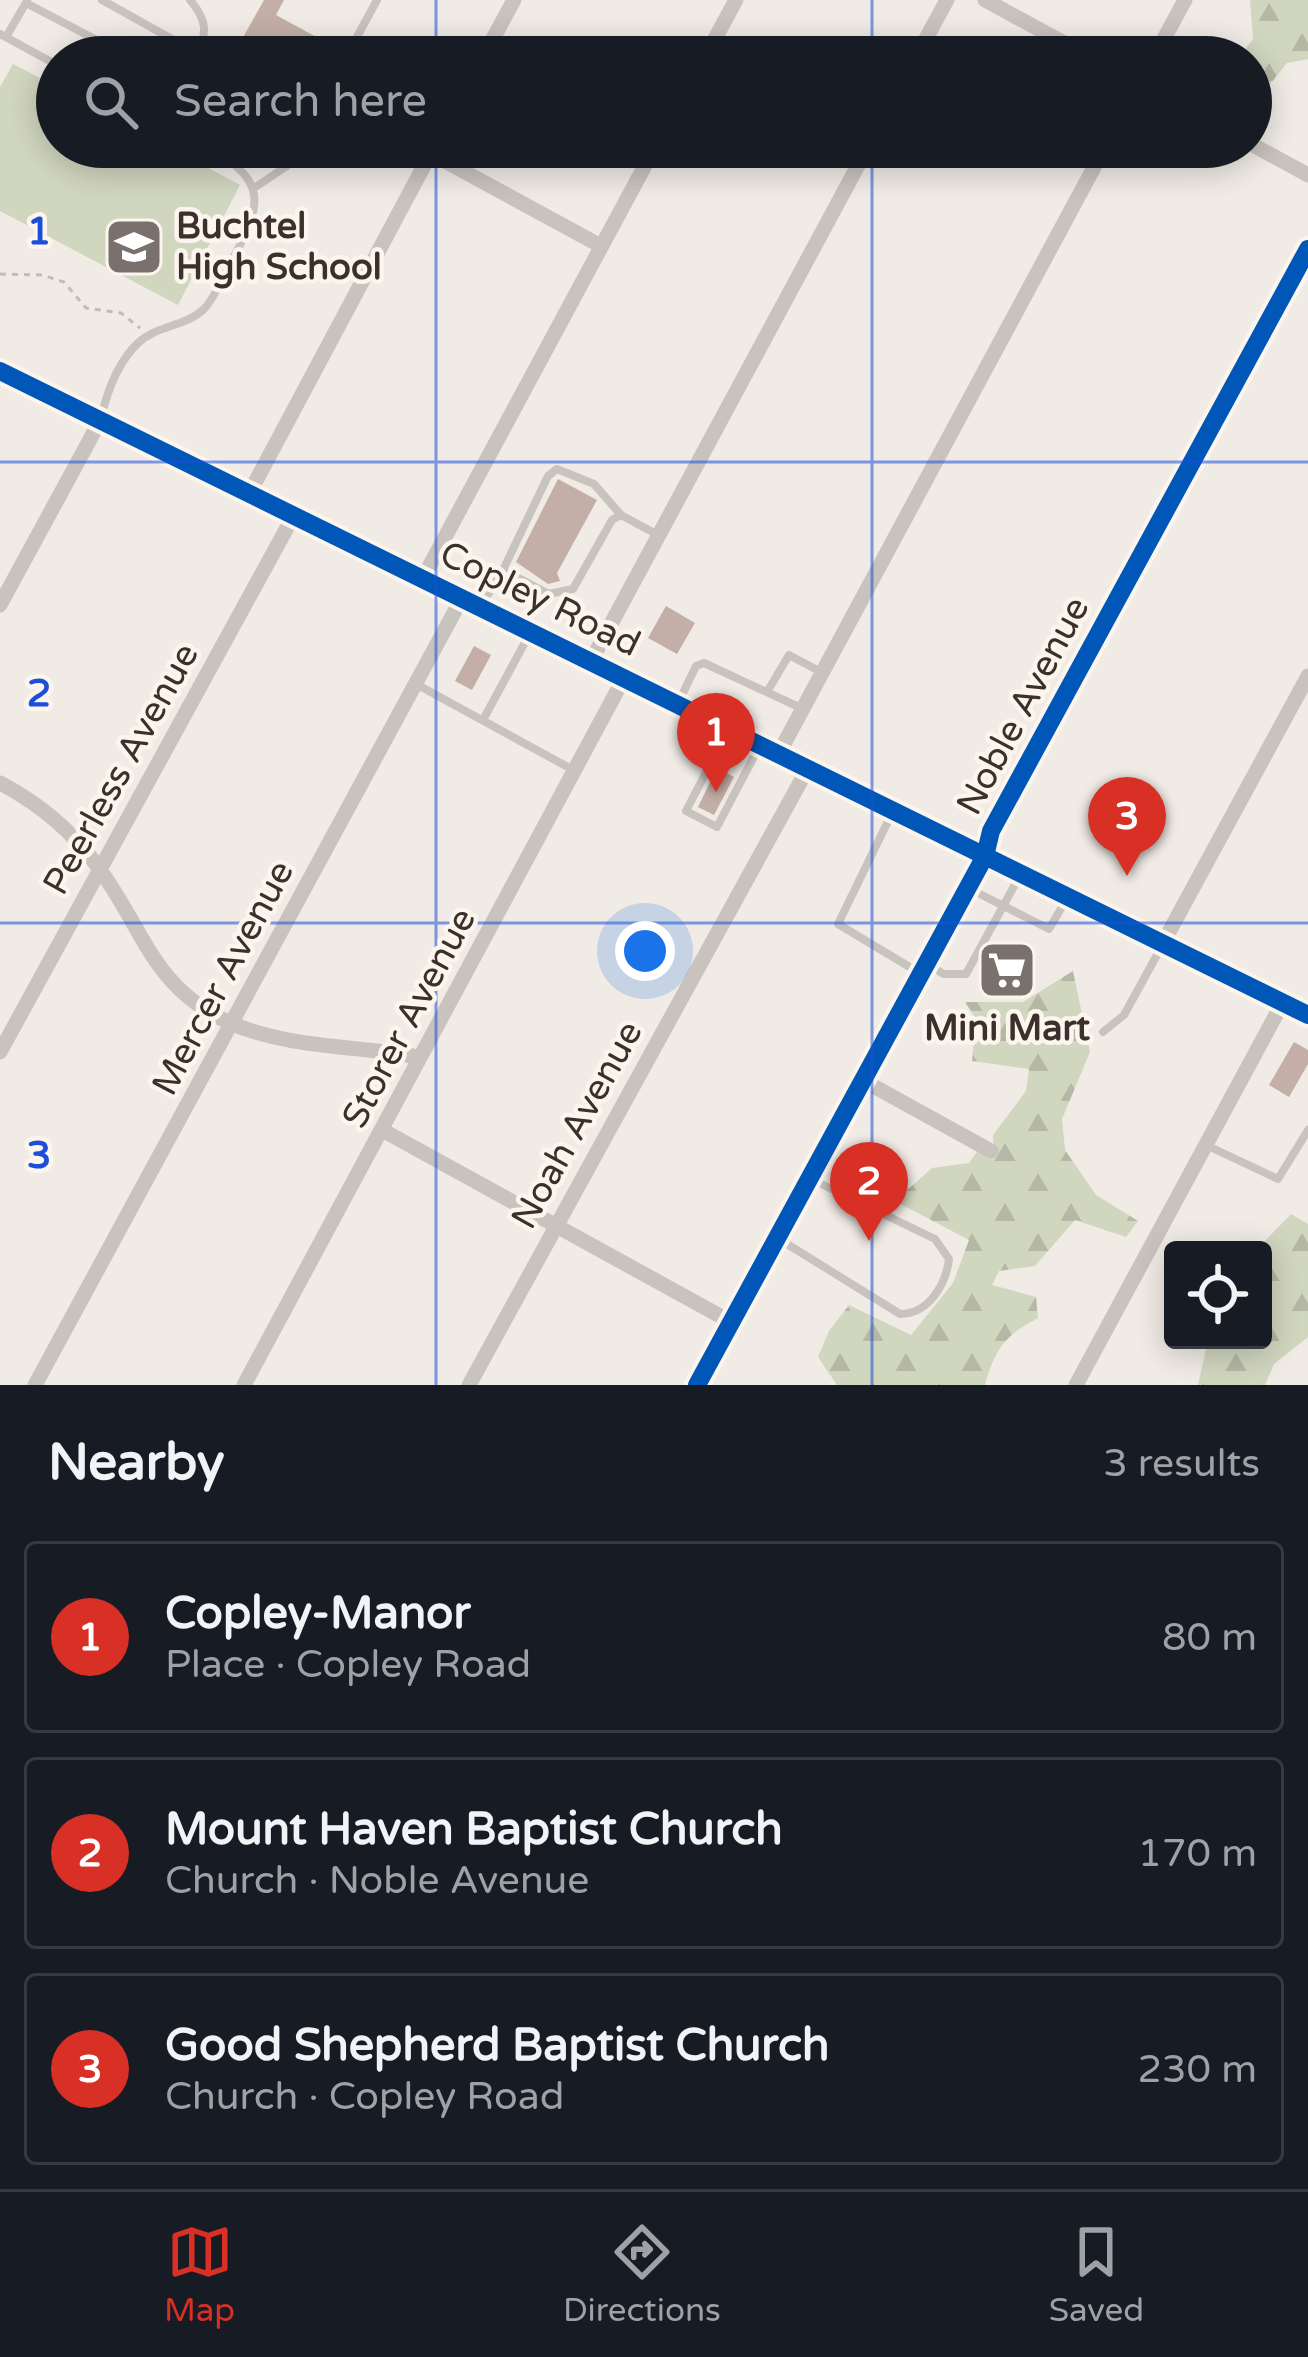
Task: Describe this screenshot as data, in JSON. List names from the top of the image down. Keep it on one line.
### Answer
{"streets":{"main road":["Copley Road"],"street":["Noble Avenue","Peerless Avenue","Mercer Avenue","Storer Avenue","Noah Avenue"]},"crossings":[["Copley Road","Noble Avenue"],["Copley Road","Peerless Avenue"],["Copley Road","Mercer Avenue"],["Copley Road","Storer Avenue"],["Copley Road","Noah Avenue"]],"places":{"school or university":["Buchtel High School"],"supermarket":["Mini Mart"]},"page":{"search":"Search here","pins":["1","3","2"],"heading":["Nearby","3 results"],"list":[{"mark":"1","name":"Copley-Manor","note":"Place · Copley Road","value":"80 m"},{"mark":"2","name":"Mount Haven Baptist Church","note":"Church · Noble Avenue","value":"170 m"},{"mark":"3","name":"Good Shepherd Baptist Church","note":"Church · Copley Road","value":"230 m"}],"nav":["Map","Directions","Saved"]},"grid":{"rows":["1","2","3"]}}
